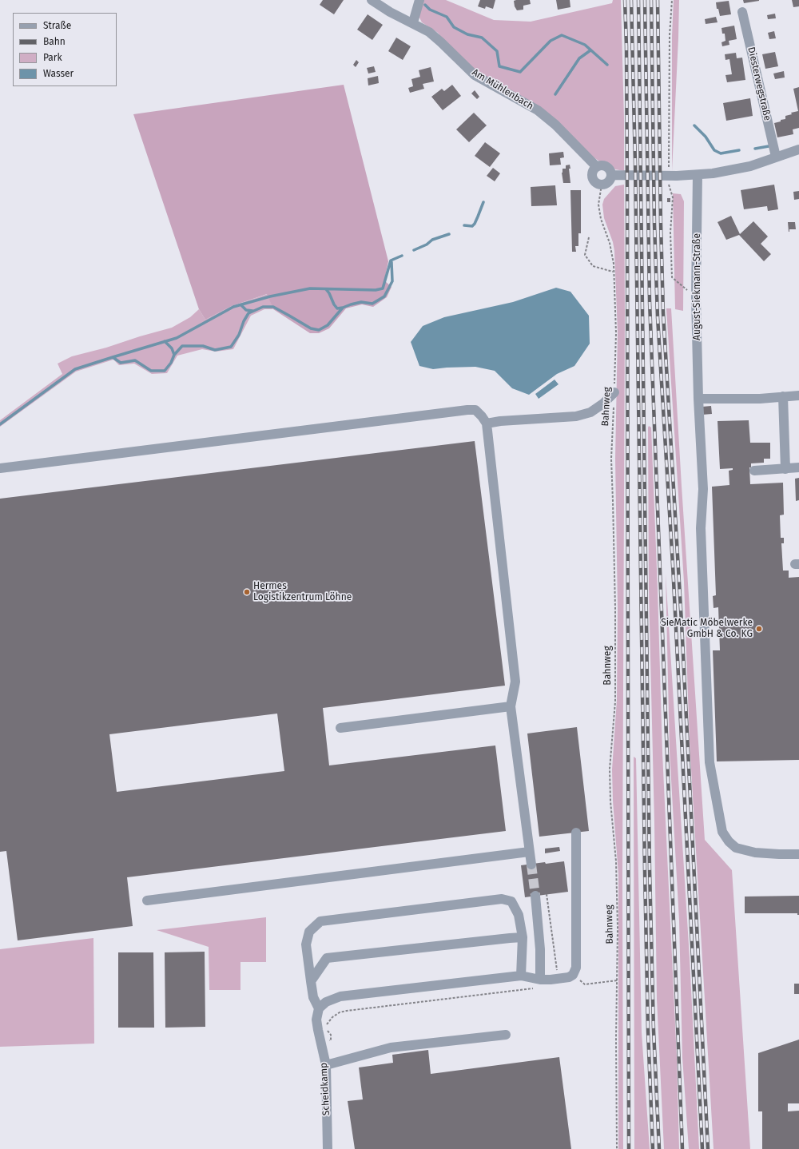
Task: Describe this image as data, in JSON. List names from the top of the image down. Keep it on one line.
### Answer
{"streets":{"street":["Diesterwegstraße","Am Mühlenbach","August-Siekmann-Straße","Scheidkamp"],"path":["Bahnweg"]},"crossings":[["Am Mühlenbach","Bahnweg"]],"places":["Hermes Logistikzentrum Löhne","SieMatic Möbelwerke GmbH & Co. KG"],"legend":["Straße","Bahn","Park","Wasser"]}
